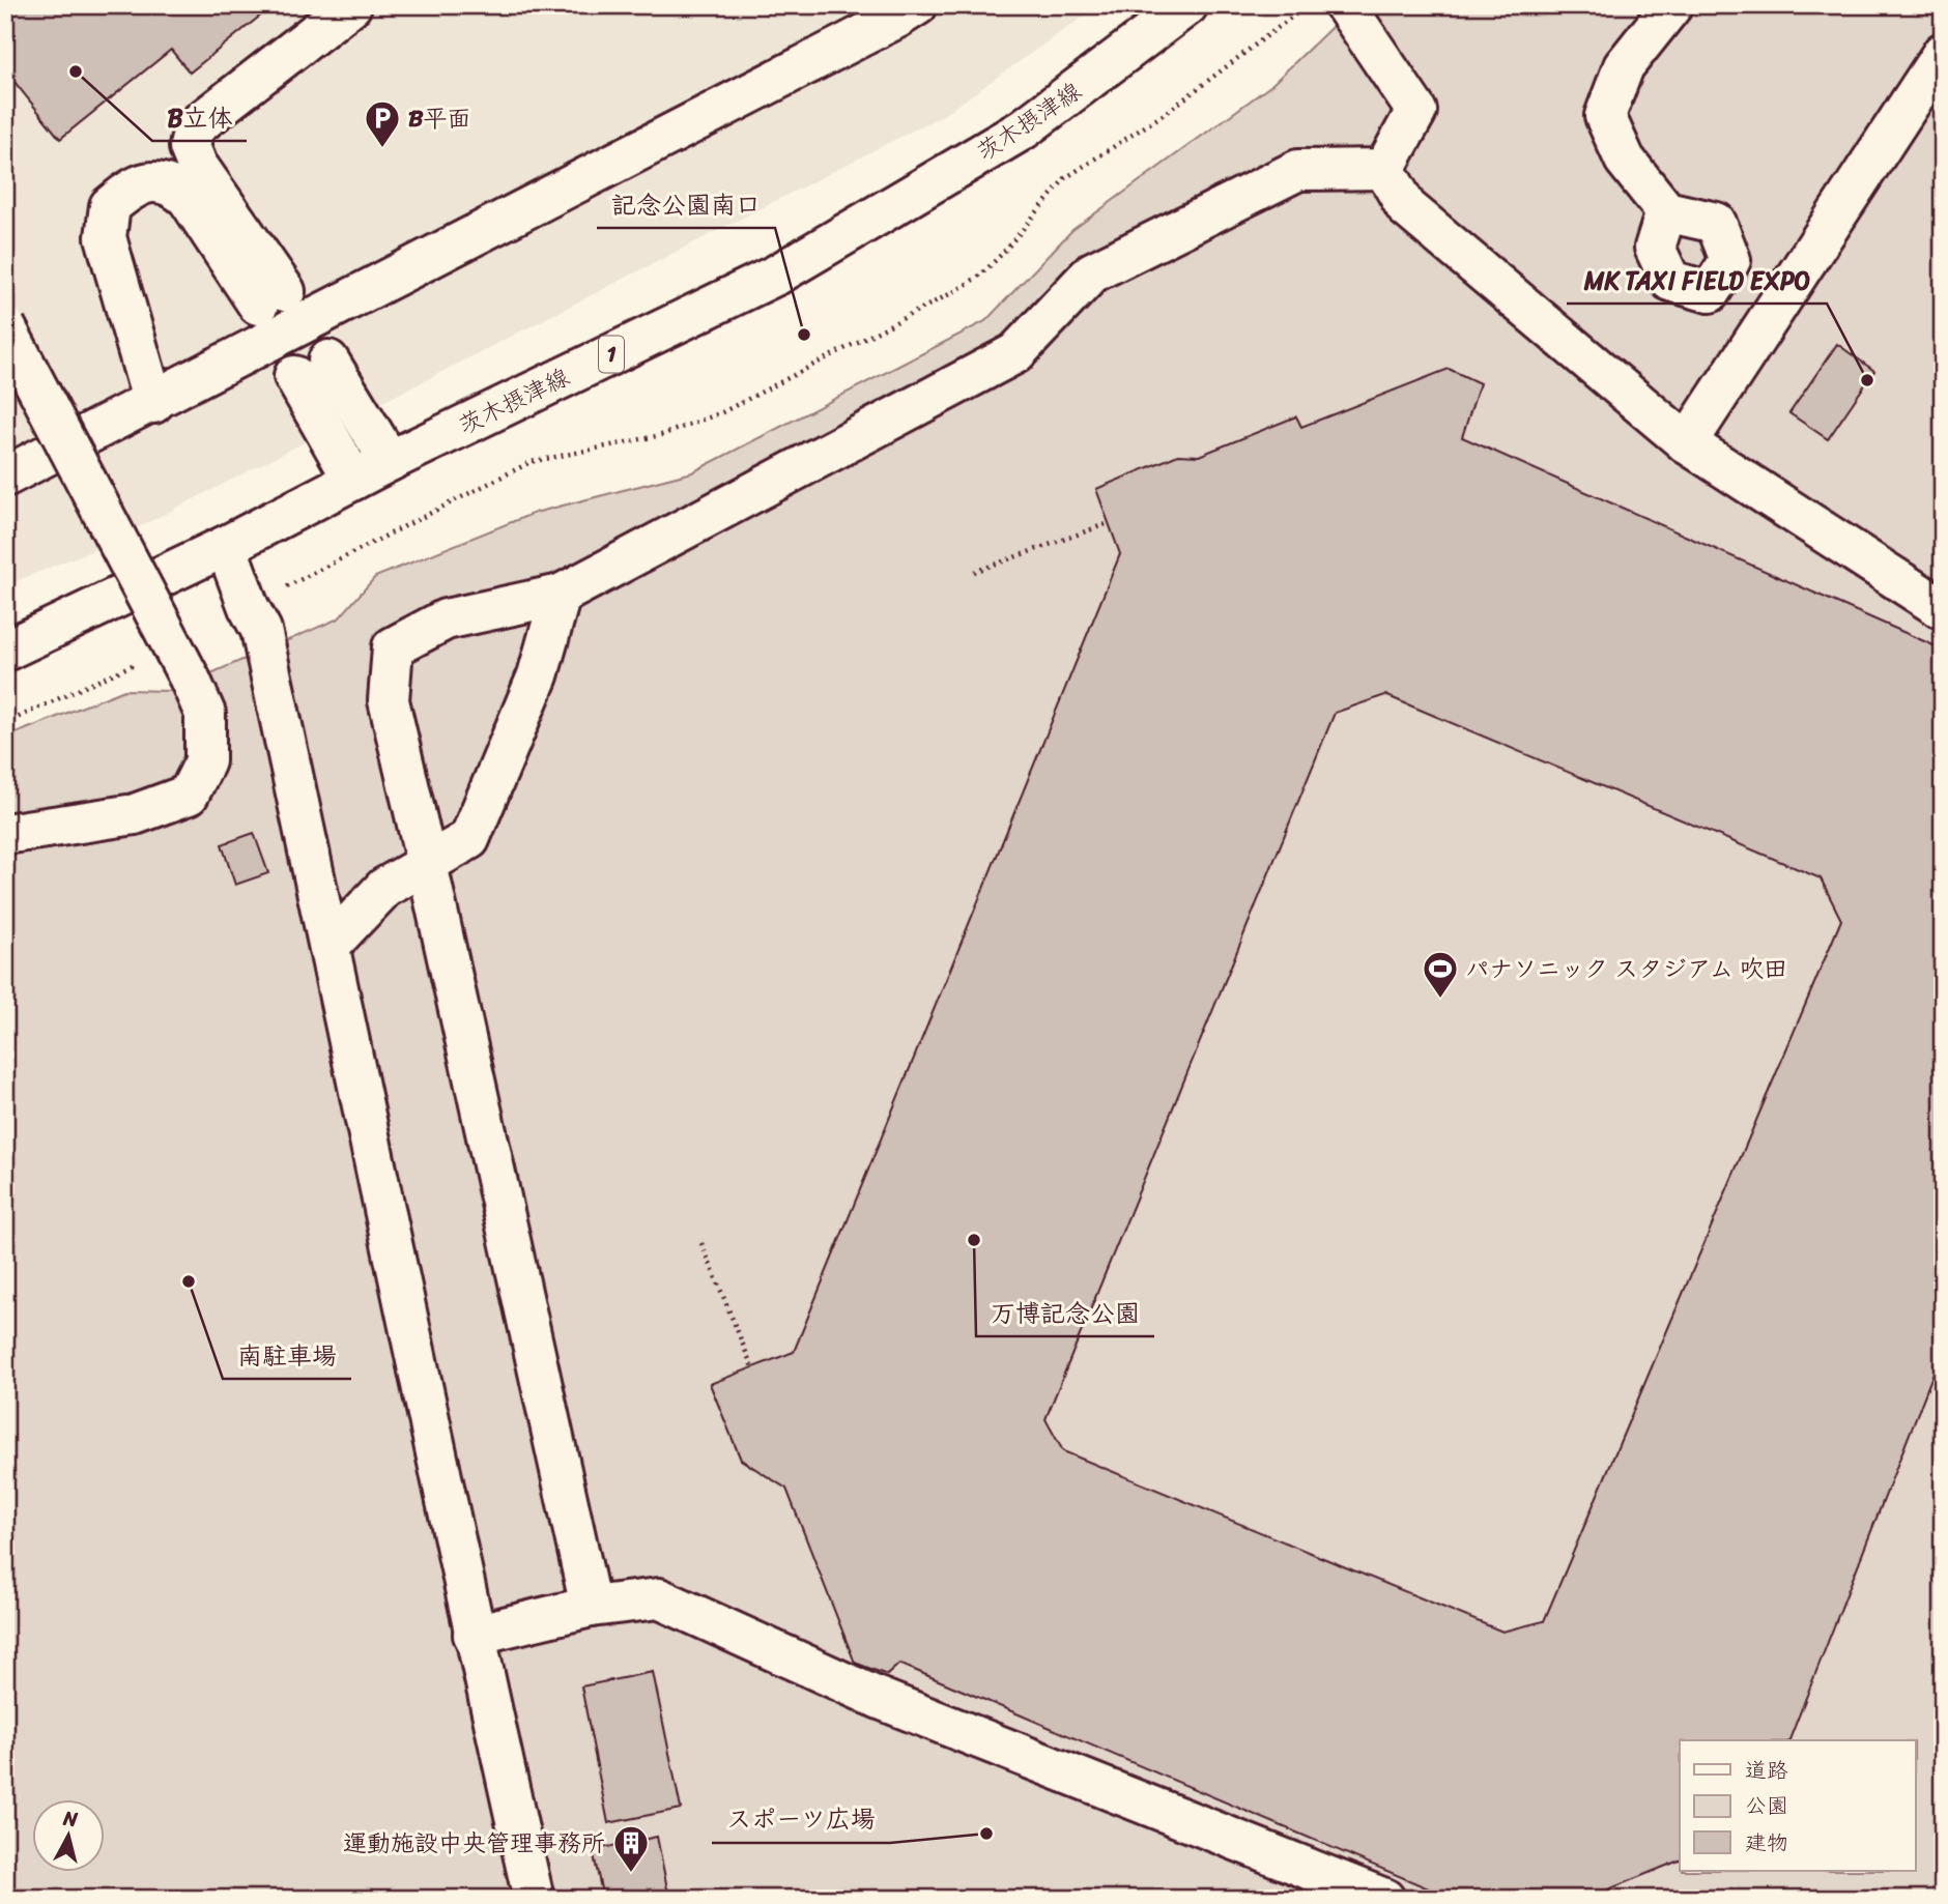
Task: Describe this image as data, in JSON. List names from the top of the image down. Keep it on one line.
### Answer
{"streets":{"main road":["茨木摂津線","1"]},"places":{"other":["B立体","記念公園南口","MK TAXI FIELD EXPO","万博記念公園","南駐車場","スポーツ広場"],"parking":["B平面"],"sports":["パナソニック スタジアム 吹田"],"building":["運動施設中央管理事務所"]},"legend":["道路","公園","建物"],"north":"top"}
